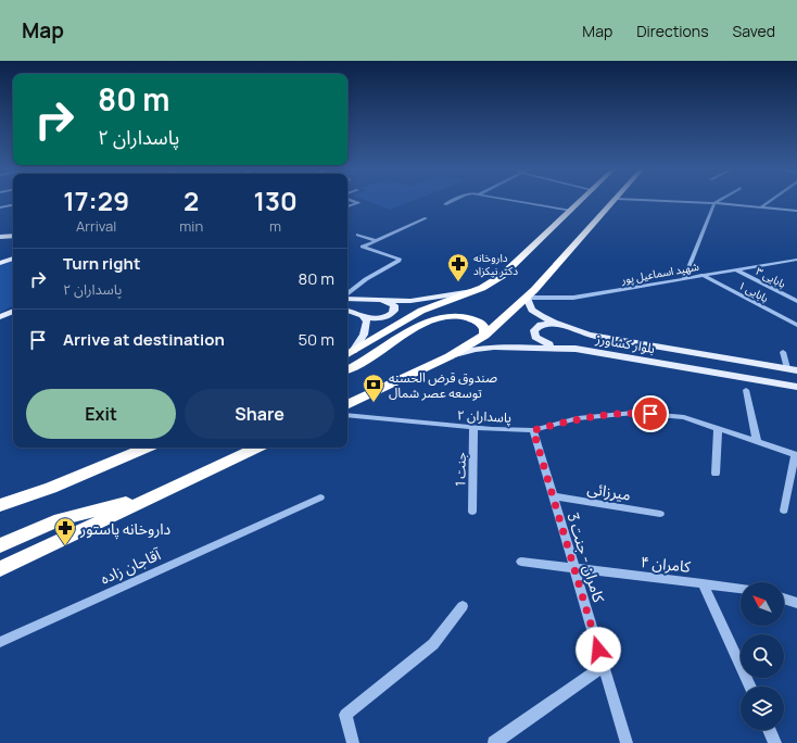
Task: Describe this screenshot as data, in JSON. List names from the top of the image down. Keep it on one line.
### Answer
{"streets":{"main road":["بلوار کشاورز"],"street":["شهید اسماعیل پور","بابایی ۳","بابایی ۱","پاسداران ۲","جنت 1","میرزائی","کامران - جنت 3","کامران ۴","آقاجان زاده"]},"crossings":[["شهید اسماعیل پور","بابایی ۳"],["شهید اسماعیل پور","بابایی ۱"],["شهید اسماعیل پور","بلوار کشاورز"],["پاسداران ۲","جنت 1"],["پاسداران ۲","کامران - جنت 3"],["میرزائی","کامران - جنت 3"],["کامران - جنت 3","کامران ۴"]],"places":{"pharmacy":["داروخانه دکتر نیکزاد","داروخانه پاستور"],"bank":["صندوق قرض الحسنه توسعه عصر شمال"]},"north":"top left","page":{"header":"Map","nav":["Map","Directions","Saved"],"turn":["80 m","پاسداران ۲"],"eta":["17:29","Arrival","2","min","130","m"],"list":[{"name":"Turn right","note":"پاسداران ۲","value":"80 m"},{"name":"Arrive at destination","value":"50 m"}],"buttons":["Exit","Share"]}}
